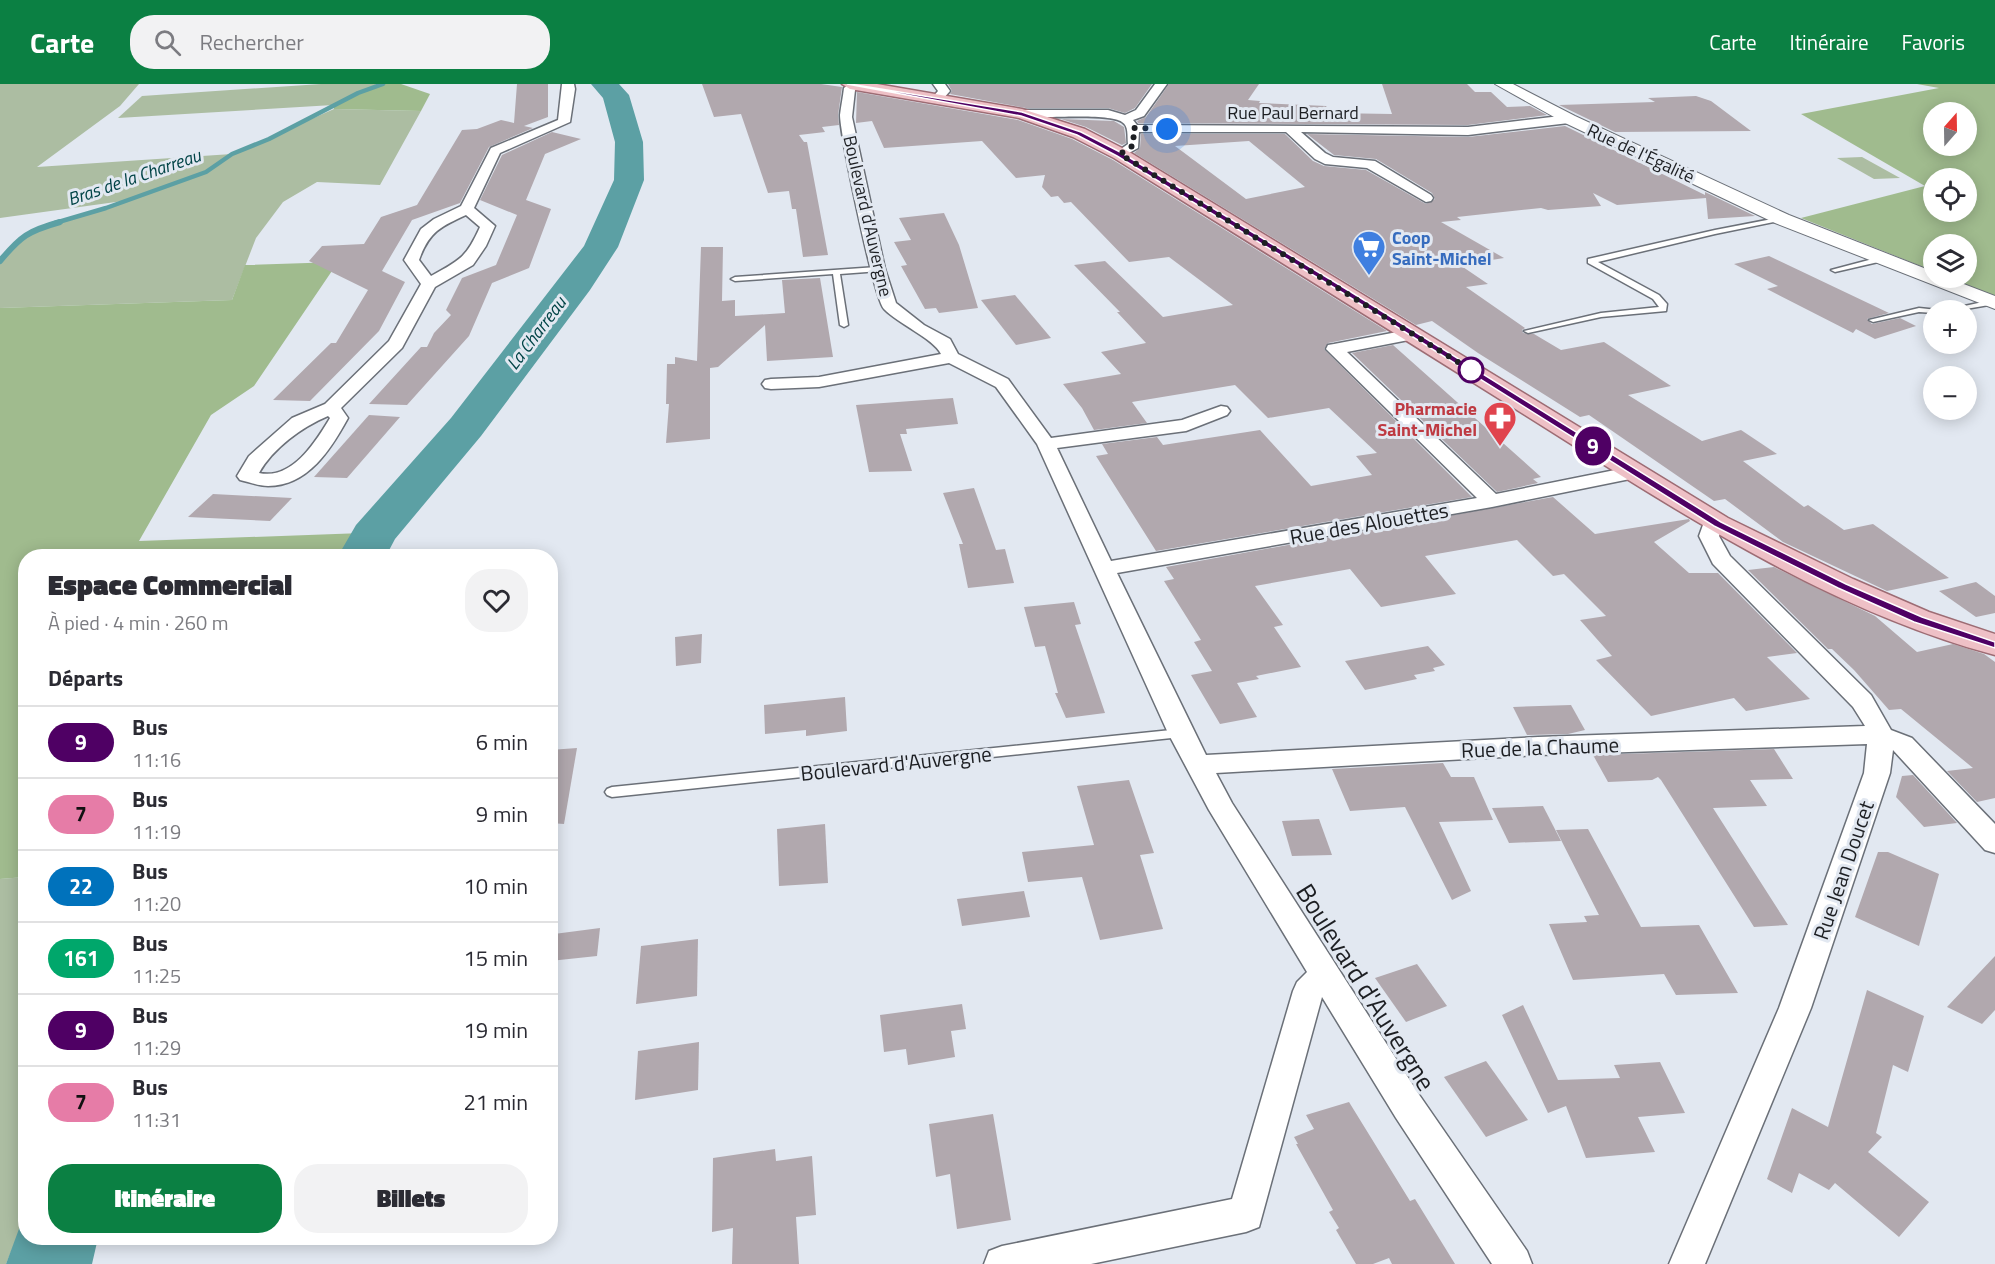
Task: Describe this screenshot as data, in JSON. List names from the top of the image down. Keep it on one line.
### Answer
{"streets":{"street":["Rue Paul Bernard","Rue de l'Égalité","Boulevard d'Auvergne","Rue des Alouettes","Rue de la Chaume","Rue Jean Doucet"]},"crossings":[["Rue Paul Bernard","Rue de l'Égalité"],["Boulevard d'Auvergne","Rue des Alouettes"],["Boulevard d'Auvergne","Rue de la Chaume"],["Rue de la Chaume","Rue Jean Doucet"]],"water":["Bras de la Charreau","La Charreau"],"places":{"supermarket":["Coop Saint-Michel"],"pharmacy":["Pharmacie Saint-Michel"]},"lines":["bus line 9"],"north":"top","page":{"header":"Carte","search":"Rechercher","nav":["Carte","Itinéraire","Favoris"],"on_map":"9","map_buttons":["+","−"],"heading":[["Espace Commercial","À pied · 4 min · 260 m"],"Départs"],"list":[{"mark":"9","name":"Bus","note":"11:16","value":"6 min"},{"mark":"7","name":"Bus","note":"11:19","value":"9 min"},{"mark":"22","name":"Bus","note":"11:20","value":"10 min"},{"mark":"161","name":"Bus","note":"11:25","value":"15 min"},{"mark":"9","name":"Bus","note":"11:29","value":"19 min"},{"mark":"7","name":"Bus","note":"11:31","value":"21 min"}],"buttons":["Itinéraire","Billets"]}}
